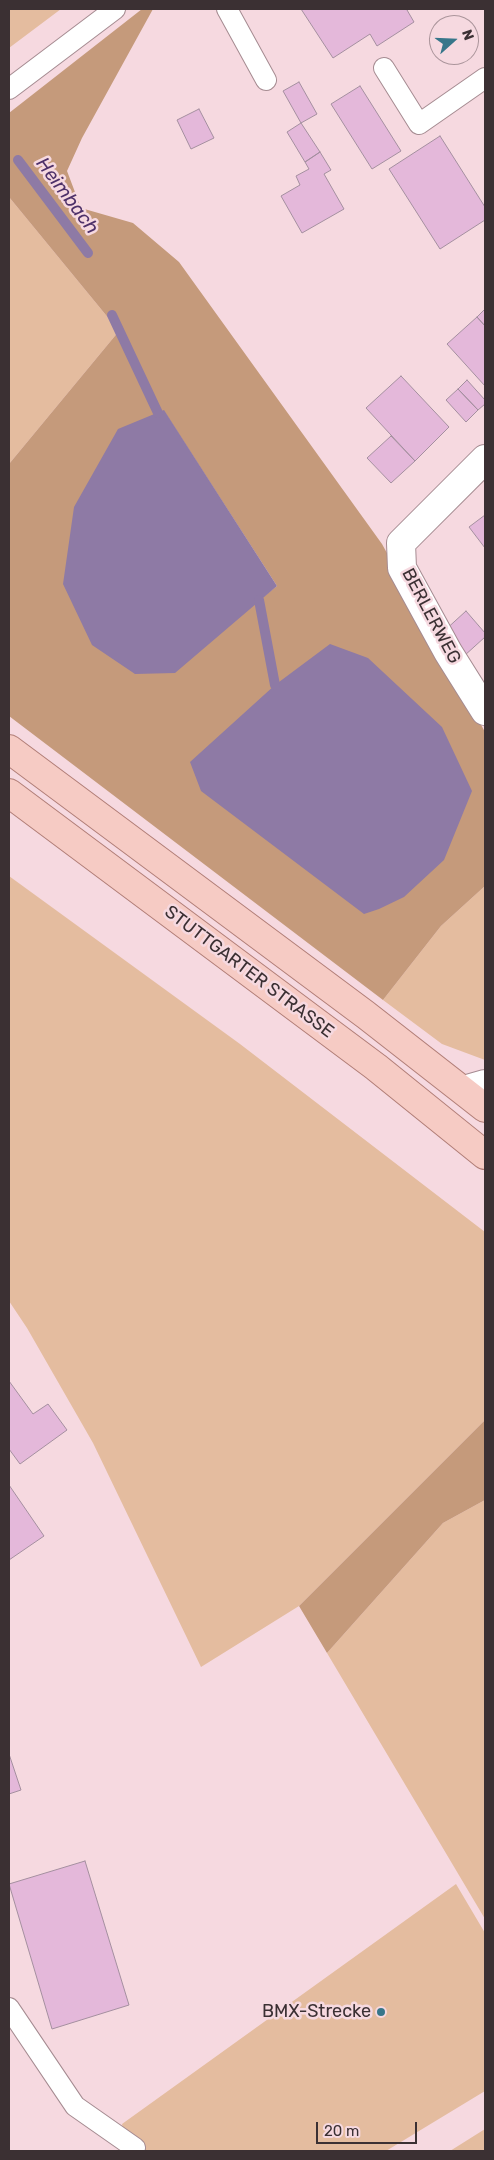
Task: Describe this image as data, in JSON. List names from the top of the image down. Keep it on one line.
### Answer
{"streets":{"main road":["STUTTGARTER STRASSE"],"street":["BERLERWEG"]},"water":["Heimbach"],"places":["BMX-Strecke"],"scale_bar":"20 m","north":"right"}
